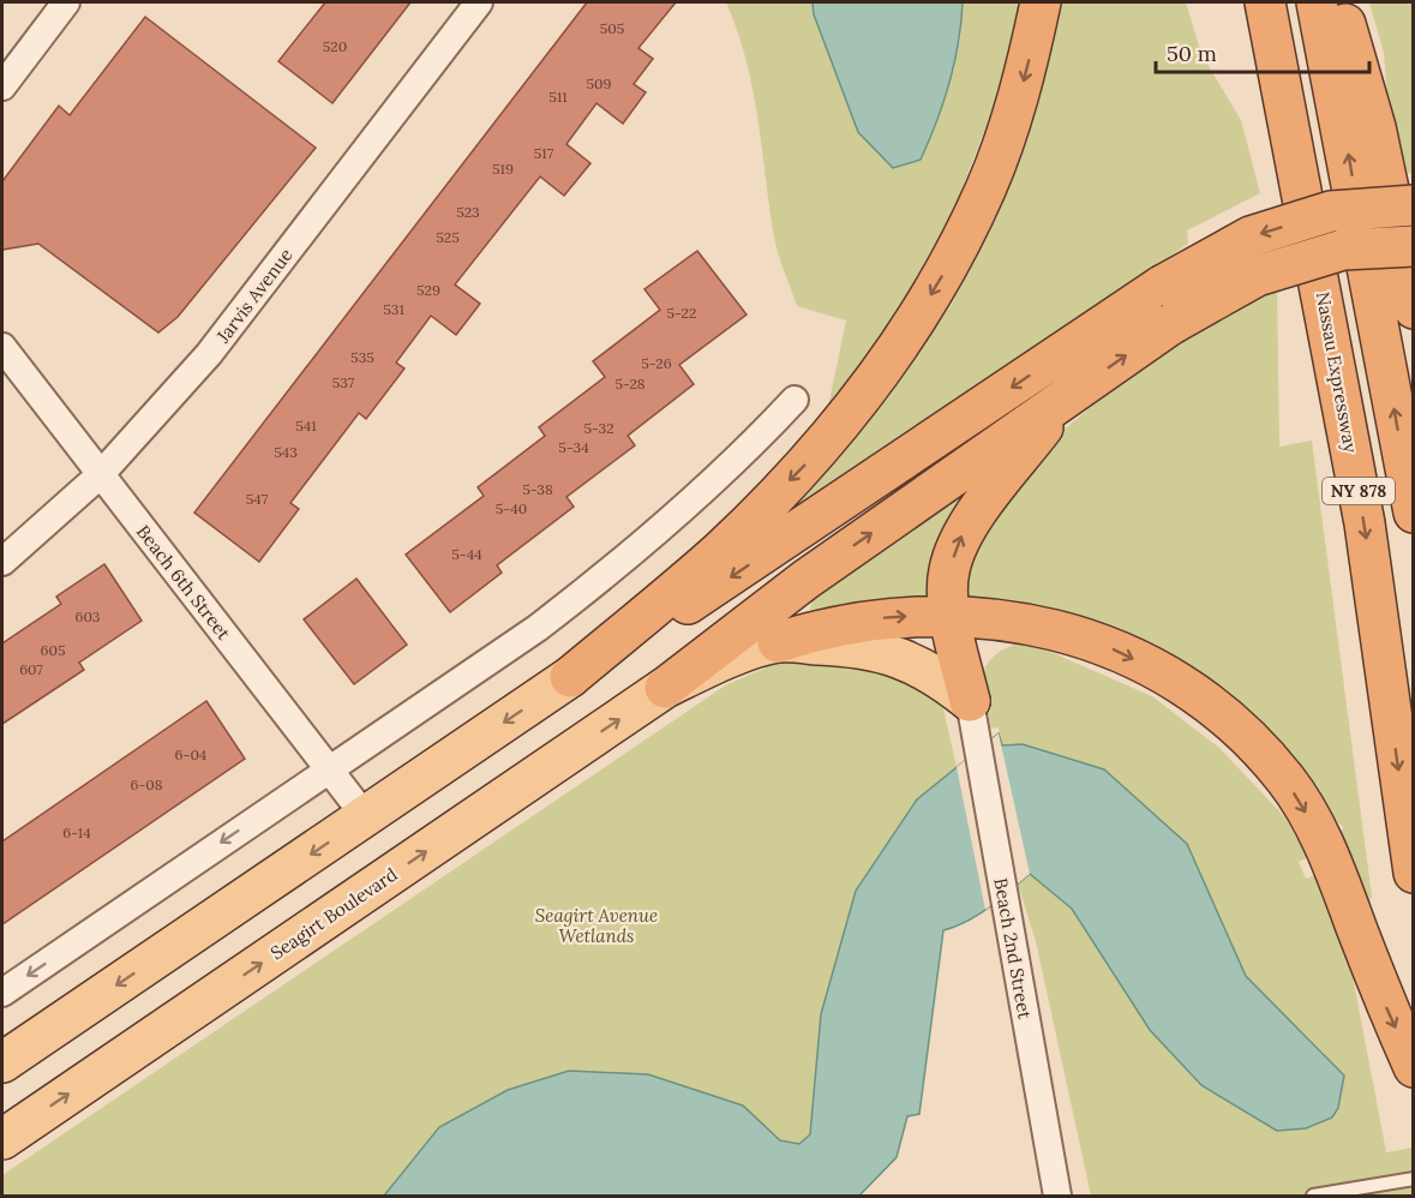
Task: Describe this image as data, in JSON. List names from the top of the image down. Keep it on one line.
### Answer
{"streets":{"highway":["Nassau Expressway","NY 878"],"main road":["Seagirt Boulevard"],"street":["Jarvis Avenue","Beach 6th Street","Beach 2nd Street"]},"crossings":[["Jarvis Avenue","Beach 6th Street"]],"parks":["Seagirt Avenue Wetlands"],"house_numbers":["505","520","509","511","517","519","523","525","529","531","5-22","535","5-26","537","5-28","541","5-32","5-34","543","5-38","547","5-40","5-44","603","605","607","6-04","6-08","6-14"],"scale_bar":"50 m"}
